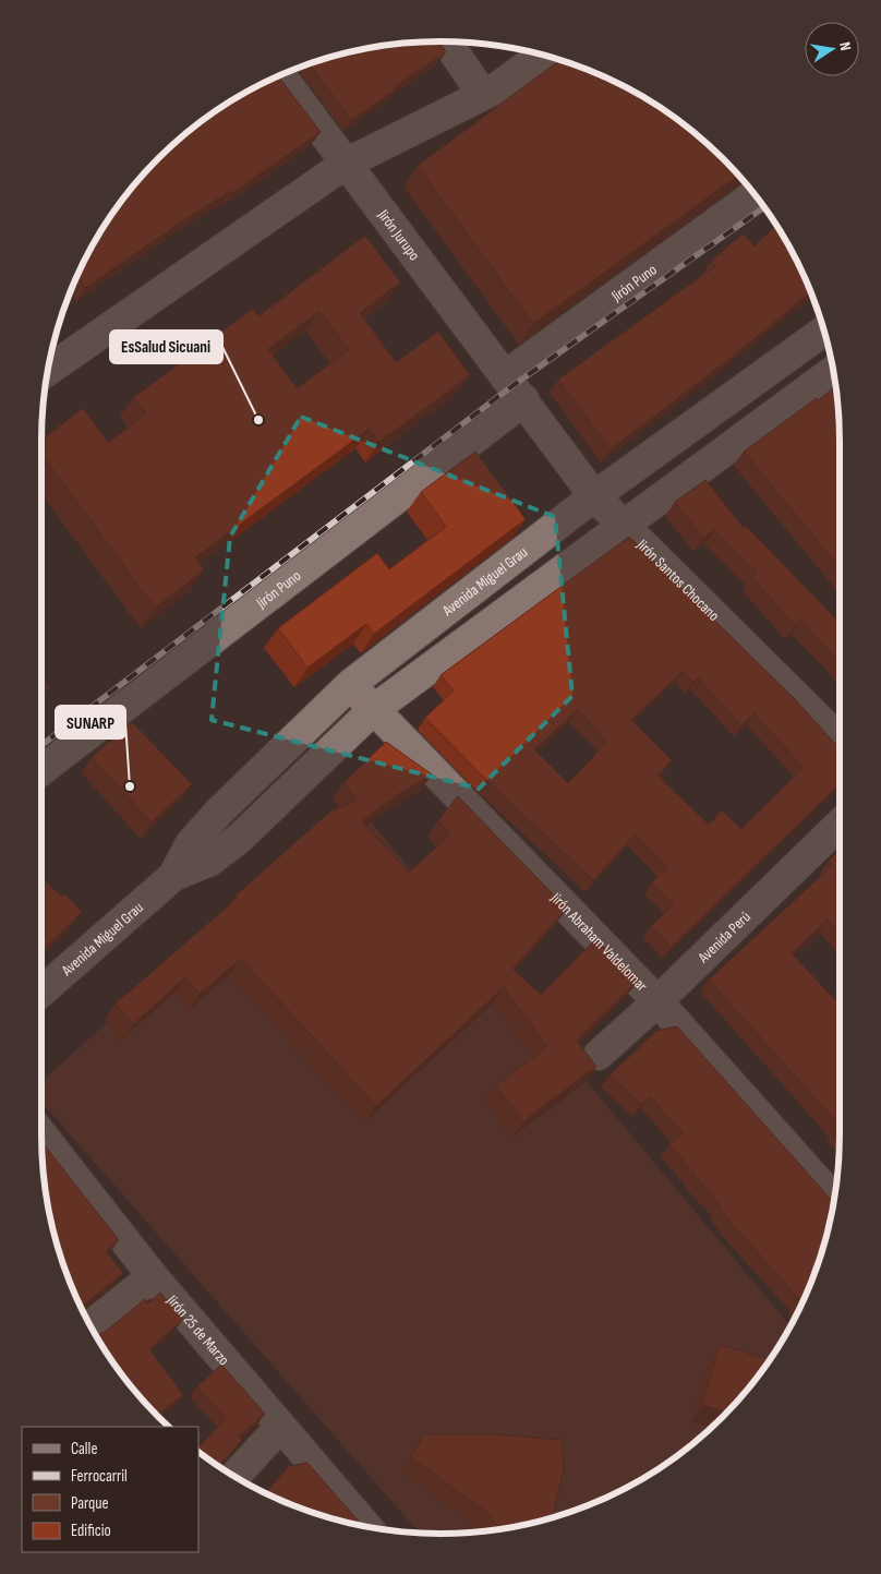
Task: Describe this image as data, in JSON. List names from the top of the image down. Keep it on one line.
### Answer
{"streets":{"street":["Jirón Jurupo","Jirón Puno","Jirón Santos Chocano","Avenida Miguel Grau","Avenida Perú","Jirón Abraham Valdelomar","Jirón 25 de Marzo"]},"crossings":[["Jirón Jurupo","Jirón Puno"],["Jirón Jurupo","Jirón Santos Chocano"],["Jirón Puno","Jirón Santos Chocano"],["Jirón Santos Chocano","Avenida Miguel Grau"],["Avenida Miguel Grau","Jirón Abraham Valdelomar"],["Avenida Perú","Jirón Abraham Valdelomar"]],"places":["EsSalud Sicuani","SUNARP"],"legend":["Calle","Ferrocarril","Parque","Edificio"],"north":"right"}
